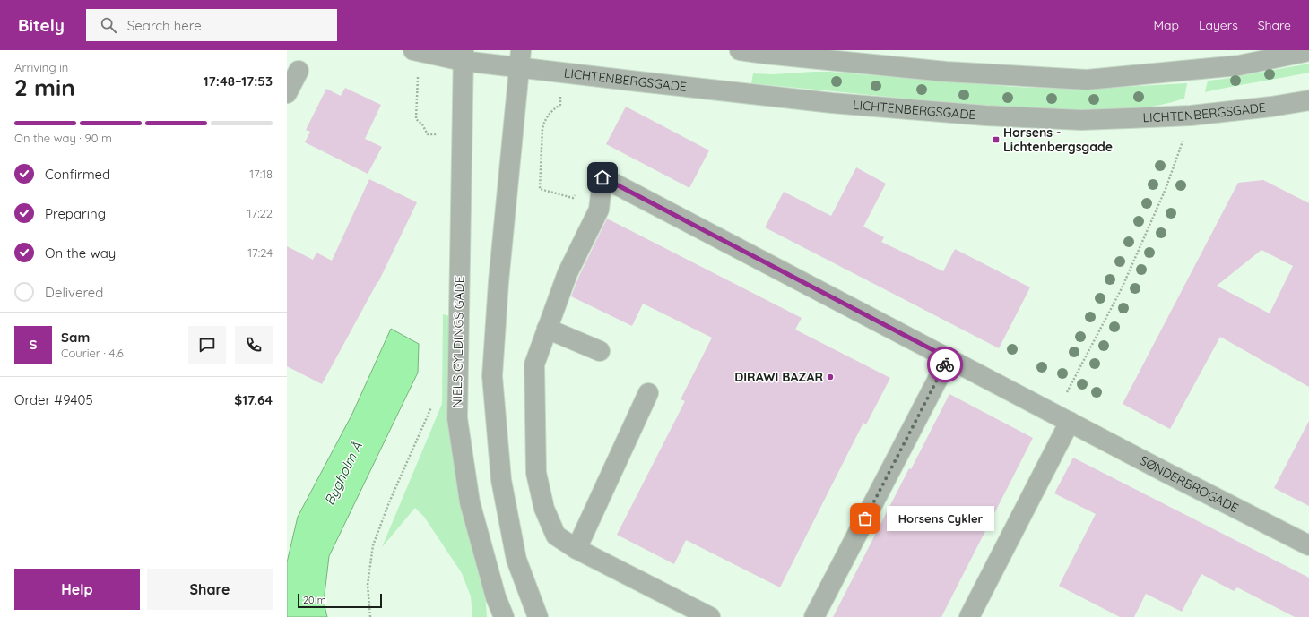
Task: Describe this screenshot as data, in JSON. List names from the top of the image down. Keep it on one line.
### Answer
{"streets":{"street":["LICHTENBERGSGADE","NIELS GYLDINGS GADE","SØNDERBROGADE"]},"crossings":[["LICHTENBERGSGADE","NIELS GYLDINGS GADE"]],"water":["Bygholm Å"],"places":{"transit":["Horsens - Lichtenbergsgade"],"other":["DIRAWI BAZAR","Horsens Cykler"]},"scale_bar":"20 m","page":{"header":"Bitely","search":"Search here","nav":["Map","Layers","Share"],"heading":["2 min","Arriving in","17:48–17:53"],"panel":["Sam","Courier · 4.6","Order #9405","$17.64"],"bar":"On the way · 90 m","list":[["Confirmed","17:18"],["Preparing","17:22"],["On the way","17:24"],"Delivered"],"round":"S","bubble":"Horsens Cykler","buttons":["Help","Share"],"scale":"20 m"}}
